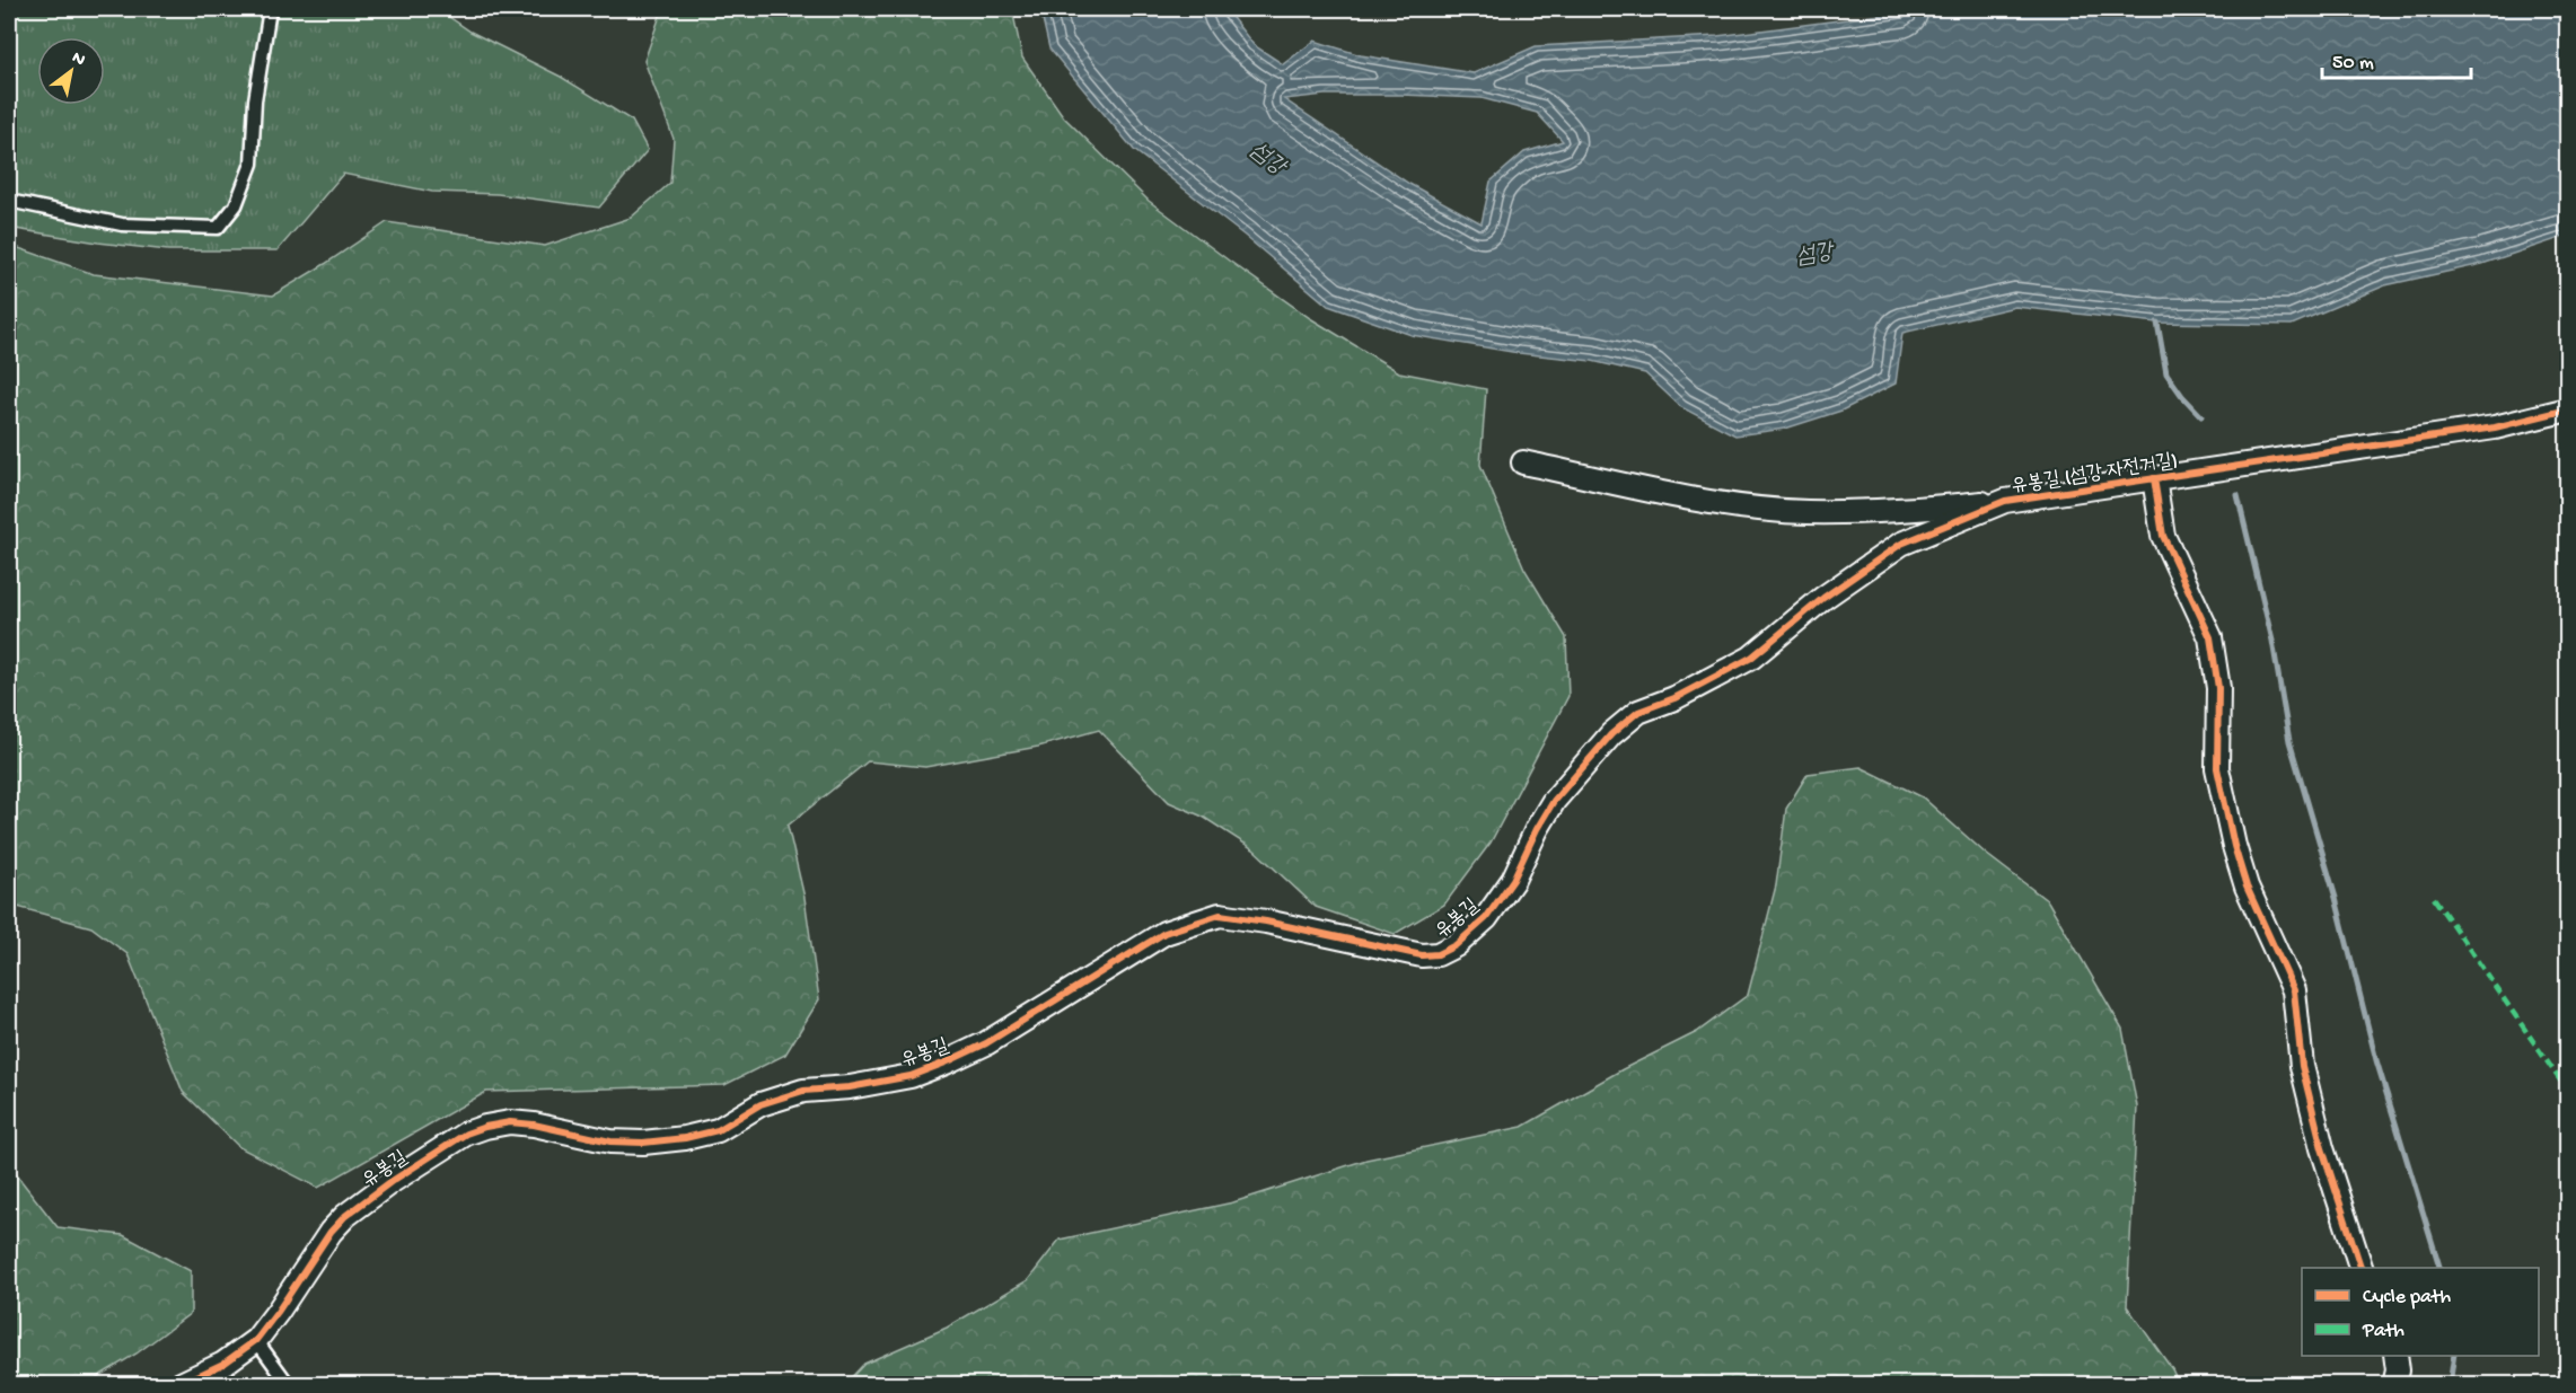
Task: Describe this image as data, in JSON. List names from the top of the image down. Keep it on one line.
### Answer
{"streets":{"street":["유봉길 (섬강 자전거길)","유봉길"]},"crossings":[["유봉길 (섬강 자전거길)","유봉길"]],"water":["섬강"],"legend":["Cycle path","Path"],"scale_bar":"50 m","north":"top right"}
